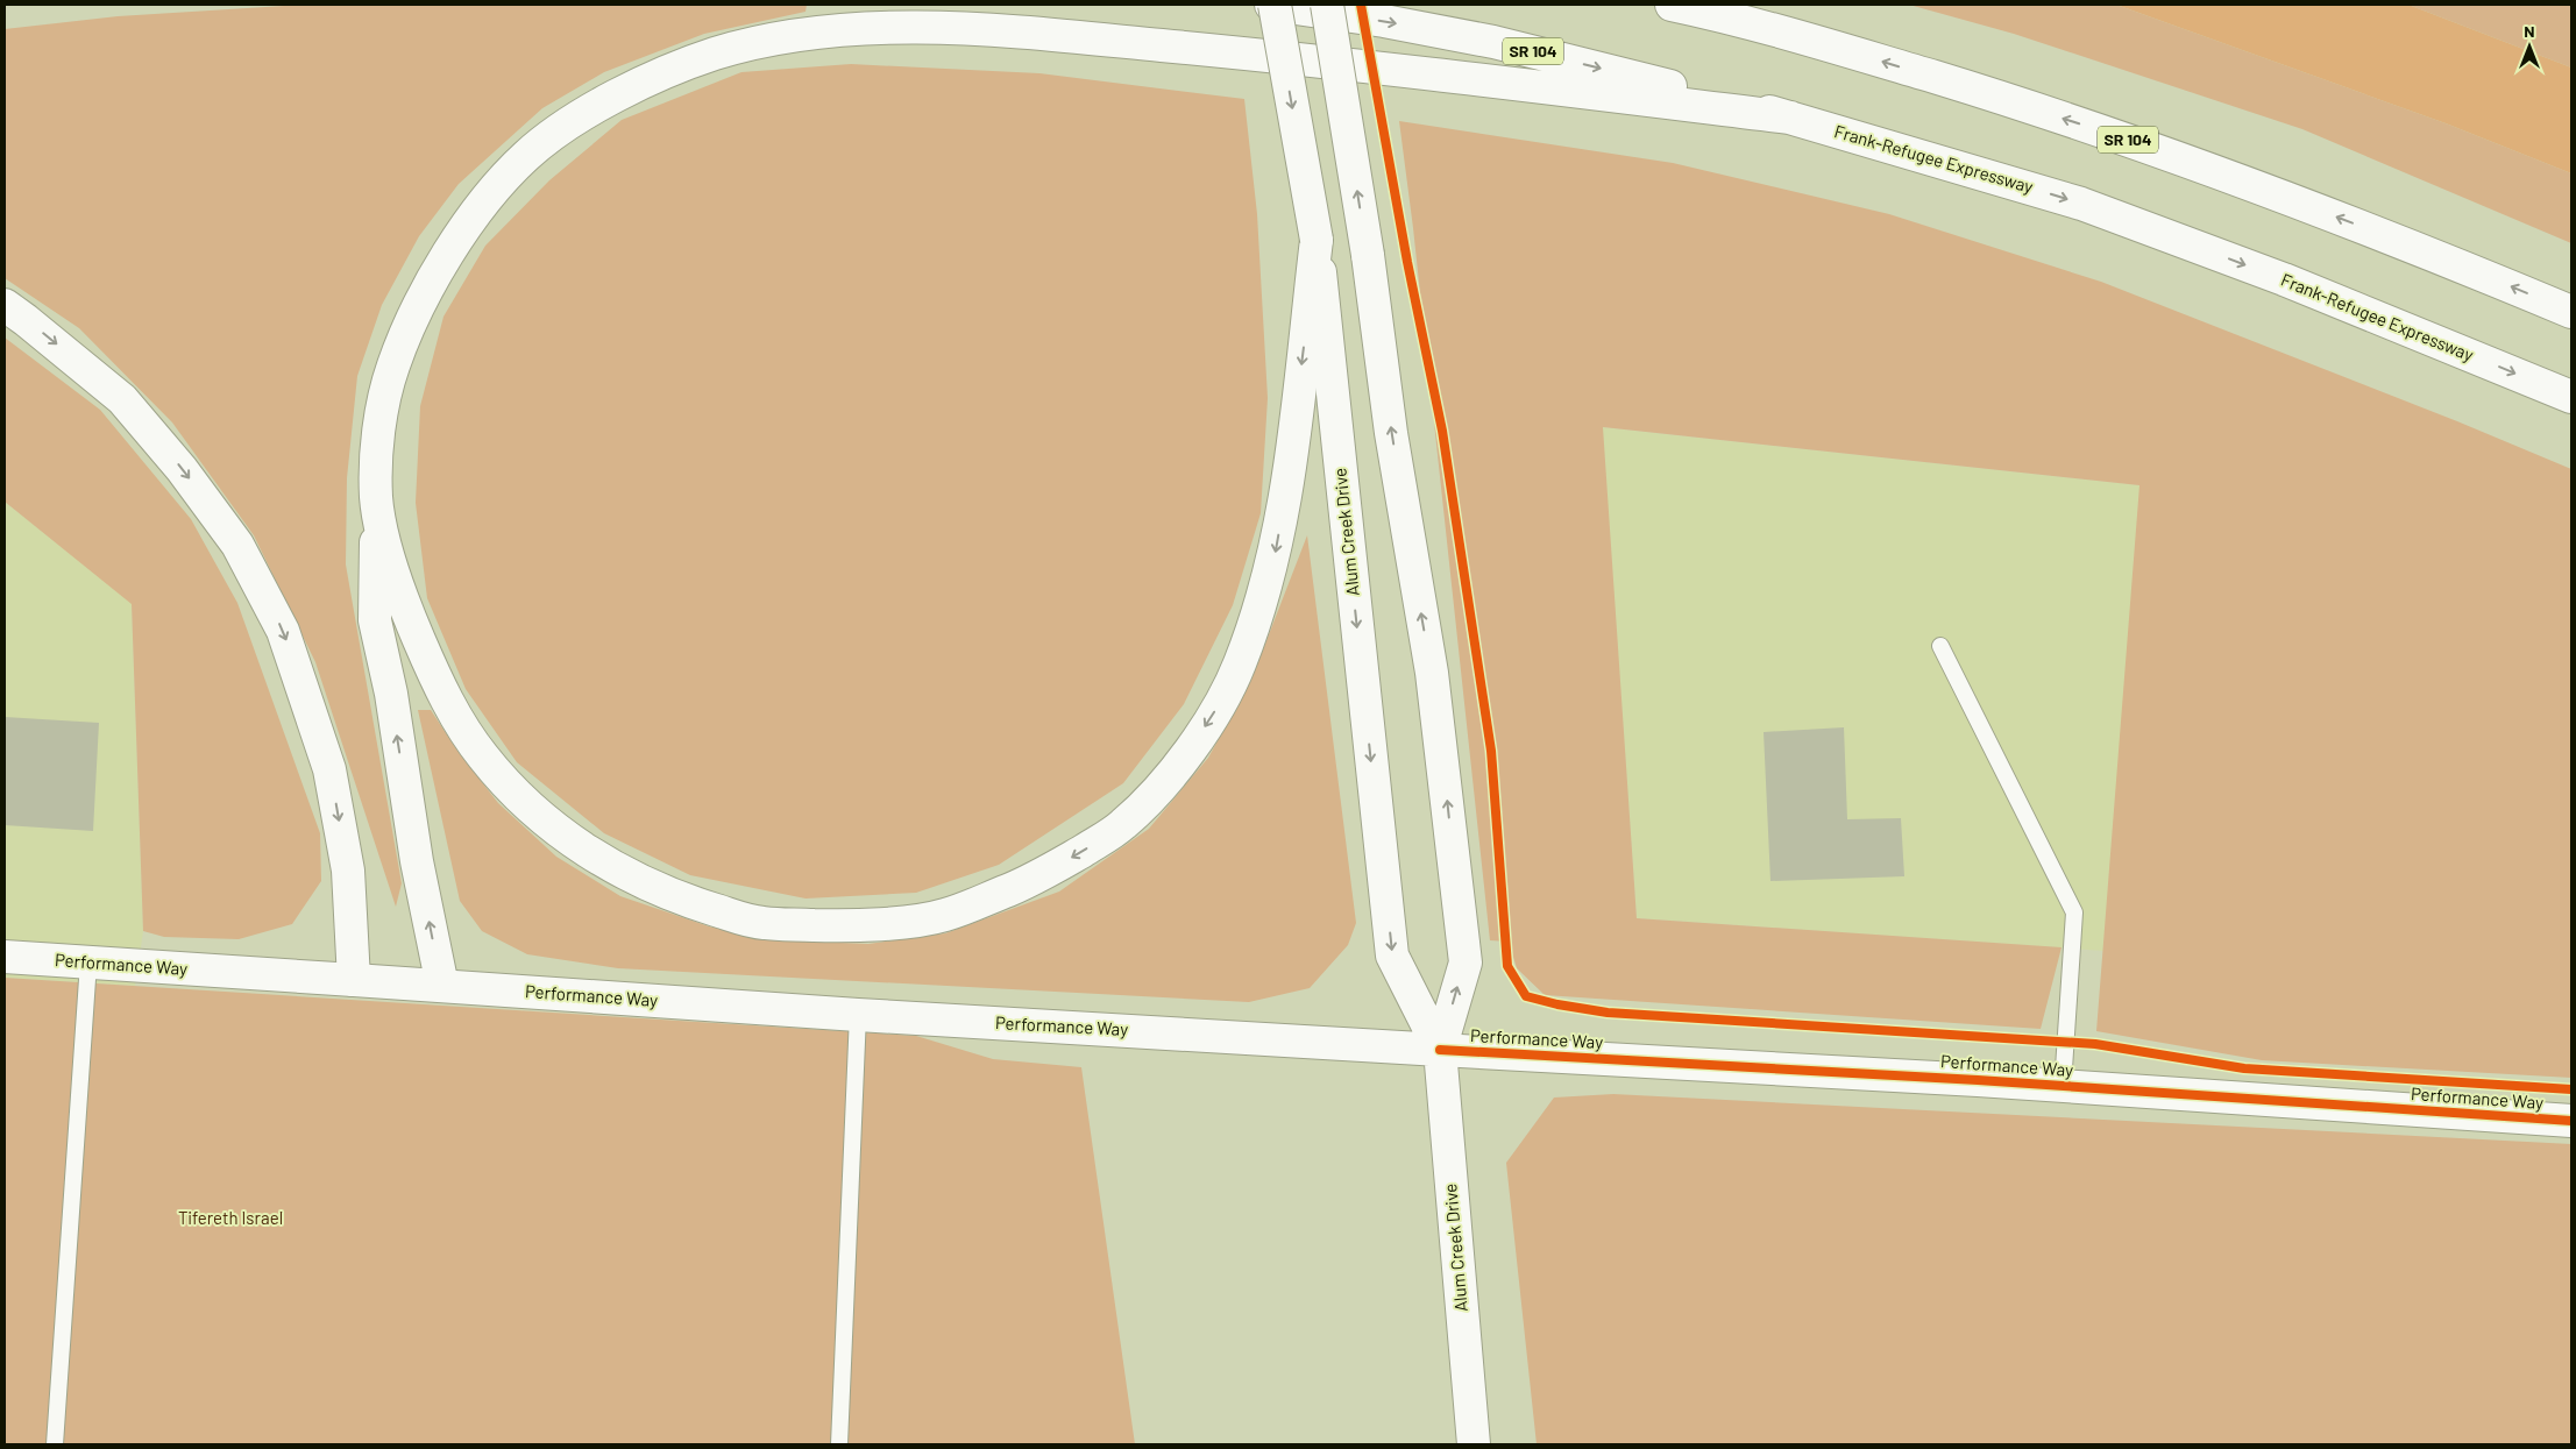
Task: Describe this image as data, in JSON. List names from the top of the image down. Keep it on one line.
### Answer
{"streets":{"main road":["SR 104","Frank-Refugee Expressway","Alum Creek Drive","Performance Way"]},"crossings":[["Frank-Refugee Expressway","Alum Creek Drive"],["Alum Creek Drive","Performance Way"]],"parks":["Tifereth Israel"],"north":"top"}
